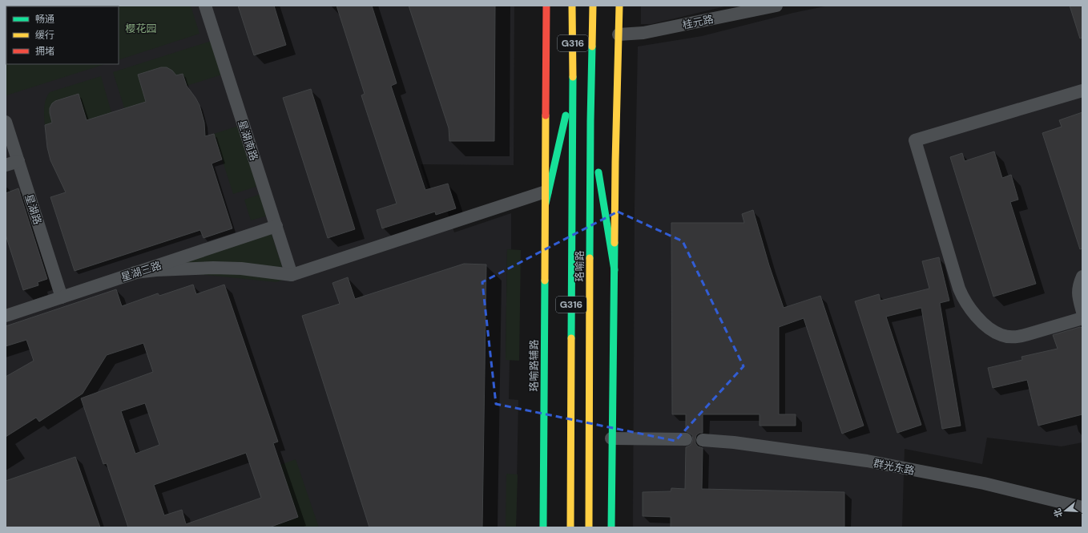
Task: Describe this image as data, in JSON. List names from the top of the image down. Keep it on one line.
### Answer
{"streets":{"main road":["G316","珞喻路","珞喻路辅路"],"street":["桂元路","星湖南路","星湖路","星湖三路","群光东路"]},"crossings":[["星湖南路","星湖三路"],["星湖路","星湖三路"]],"parks":["樱花园"],"legend":["畅通","缓行","拥堵"],"north":"left"}
